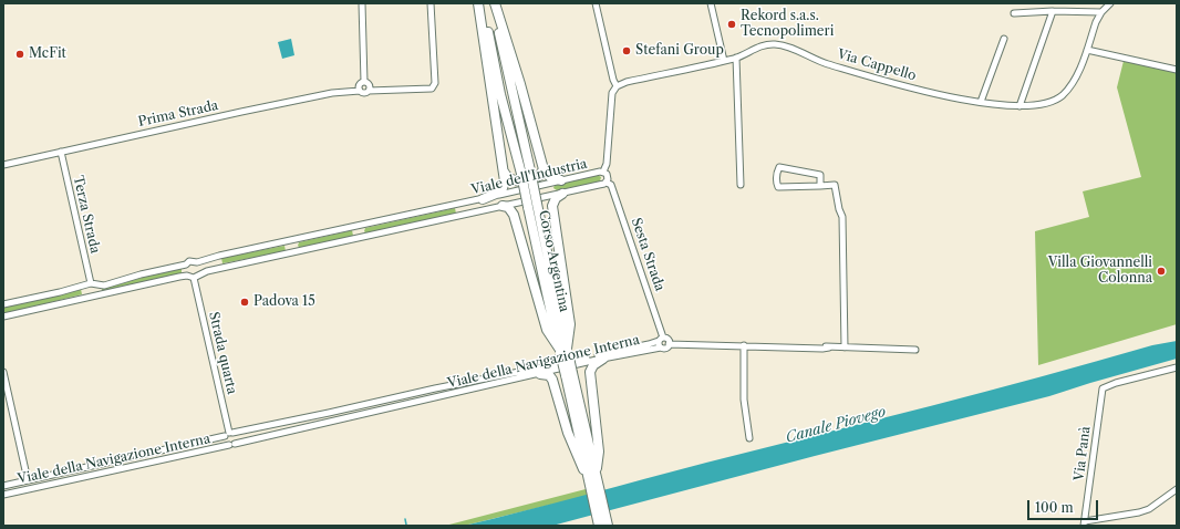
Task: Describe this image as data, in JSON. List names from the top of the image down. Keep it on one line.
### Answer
{"streets":{"highway":["Corso Argentina"],"street":["Via Cappello","Prima Strada","Viale dell'Industria","Terza Strada","Sesta Strada","Strada quarta","Viale della Navigazione Interna","Via Panà"]},"crossings":[["Prima Strada","Terza Strada"],["Viale dell'Industria","Terza Strada"],["Viale dell'Industria","Sesta Strada"],["Viale dell'Industria","Strada quarta"],["Sesta Strada","Viale della Navigazione Interna"],["Strada quarta","Viale della Navigazione Interna"]],"water":["Canale Piovego"],"places":["Rekord s.a.s. Tecnopolimeri","Stefani Group","McFit","Villa Giovannelli Colonna","Padova 15"],"scale_bar":"100 m"}
